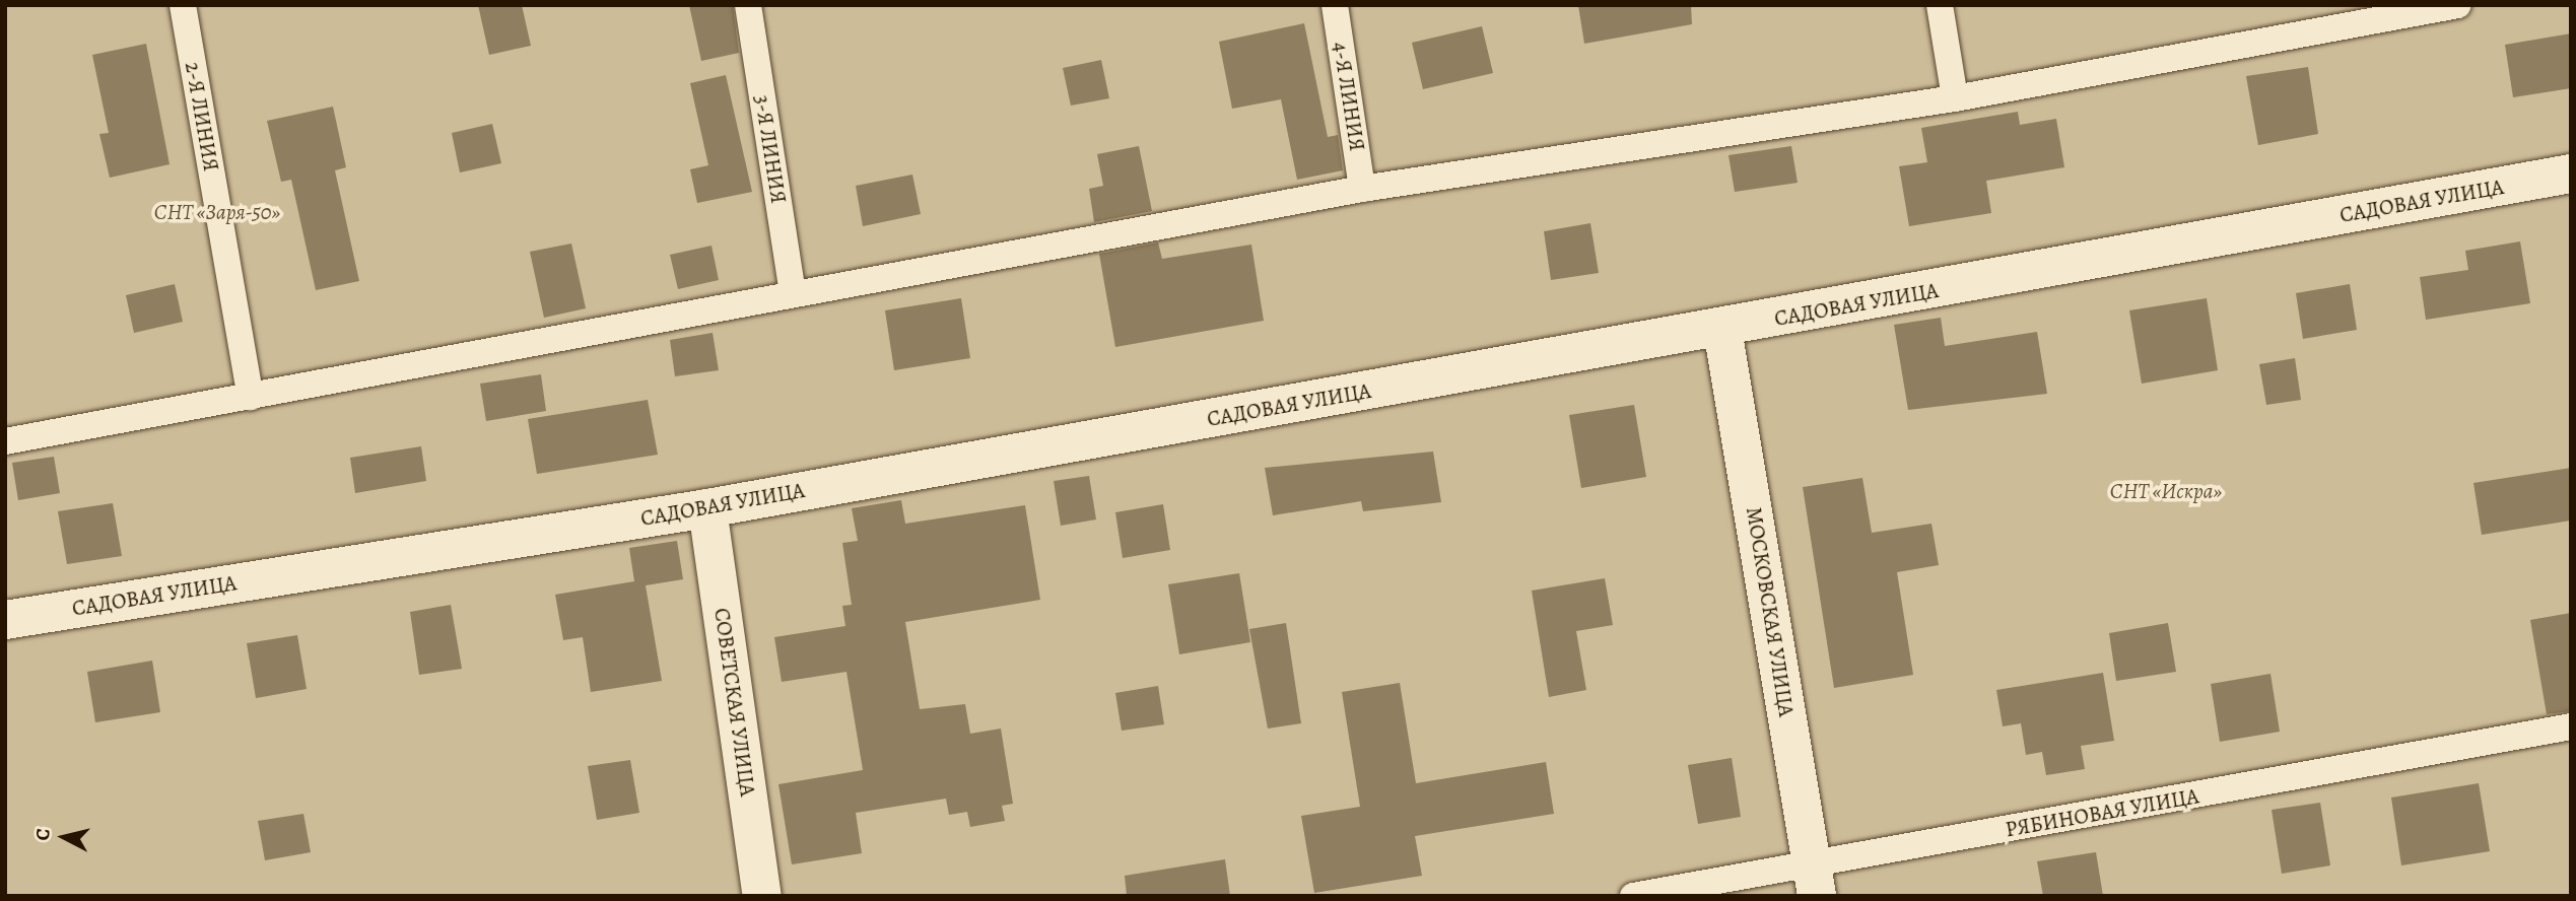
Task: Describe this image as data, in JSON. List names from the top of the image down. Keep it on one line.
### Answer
{"streets":{"street":["САДОВАЯ УЛИЦА","МОСКОВСКАЯ УЛИЦА","СОВЕТСКАЯ УЛИЦА"],"lane":["4-Я ЛИНИЯ","2-Я ЛИНИЯ","3-Я ЛИНИЯ","РЯБИНОВАЯ УЛИЦА"]},"crossings":[["САДОВАЯ УЛИЦА","МОСКОВСКАЯ УЛИЦА"],["САДОВАЯ УЛИЦА","СОВЕТСКАЯ УЛИЦА"],["МОСКОВСКАЯ УЛИЦА","РЯБИНОВАЯ УЛИЦА"]],"parks":["СНТ «Заря-50»","СНТ «Искра»"],"north":"left"}
